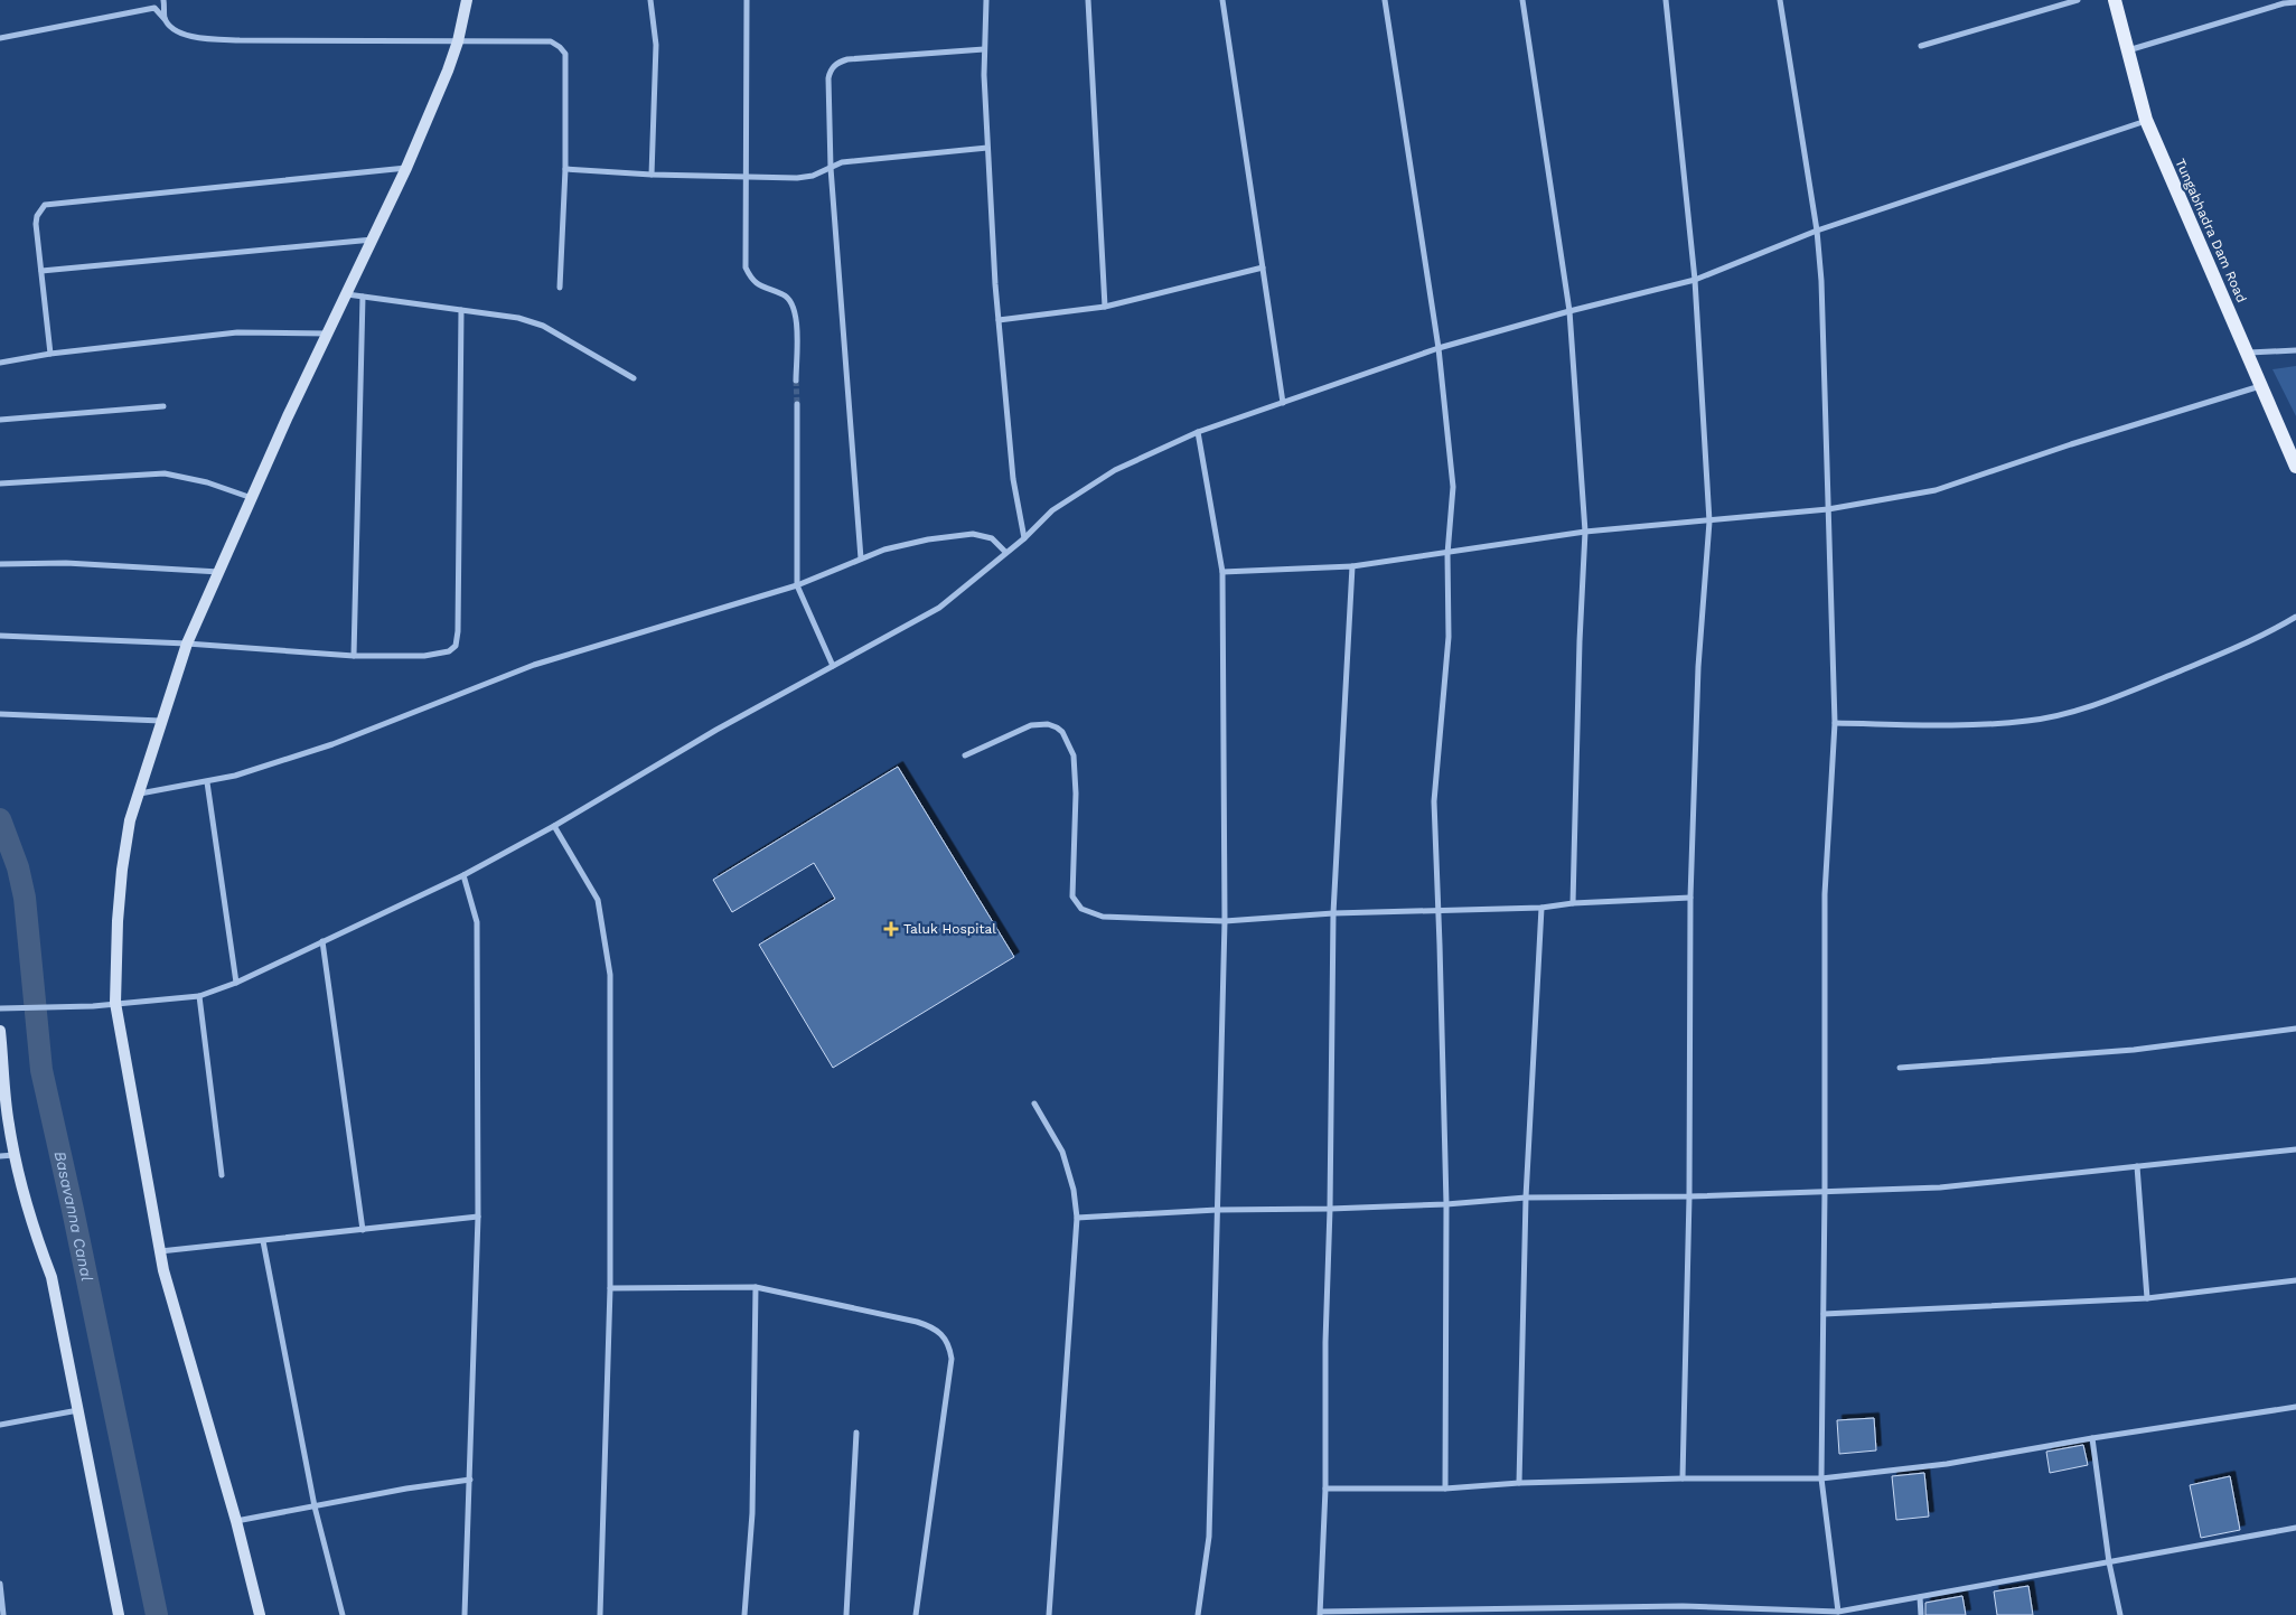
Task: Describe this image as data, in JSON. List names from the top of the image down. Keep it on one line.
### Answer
{"streets":{"main road":["Tungabhadra Dam Road"]},"water":["Basavanna Canal"],"places":{"health":["Taluk Hospital"]}}
